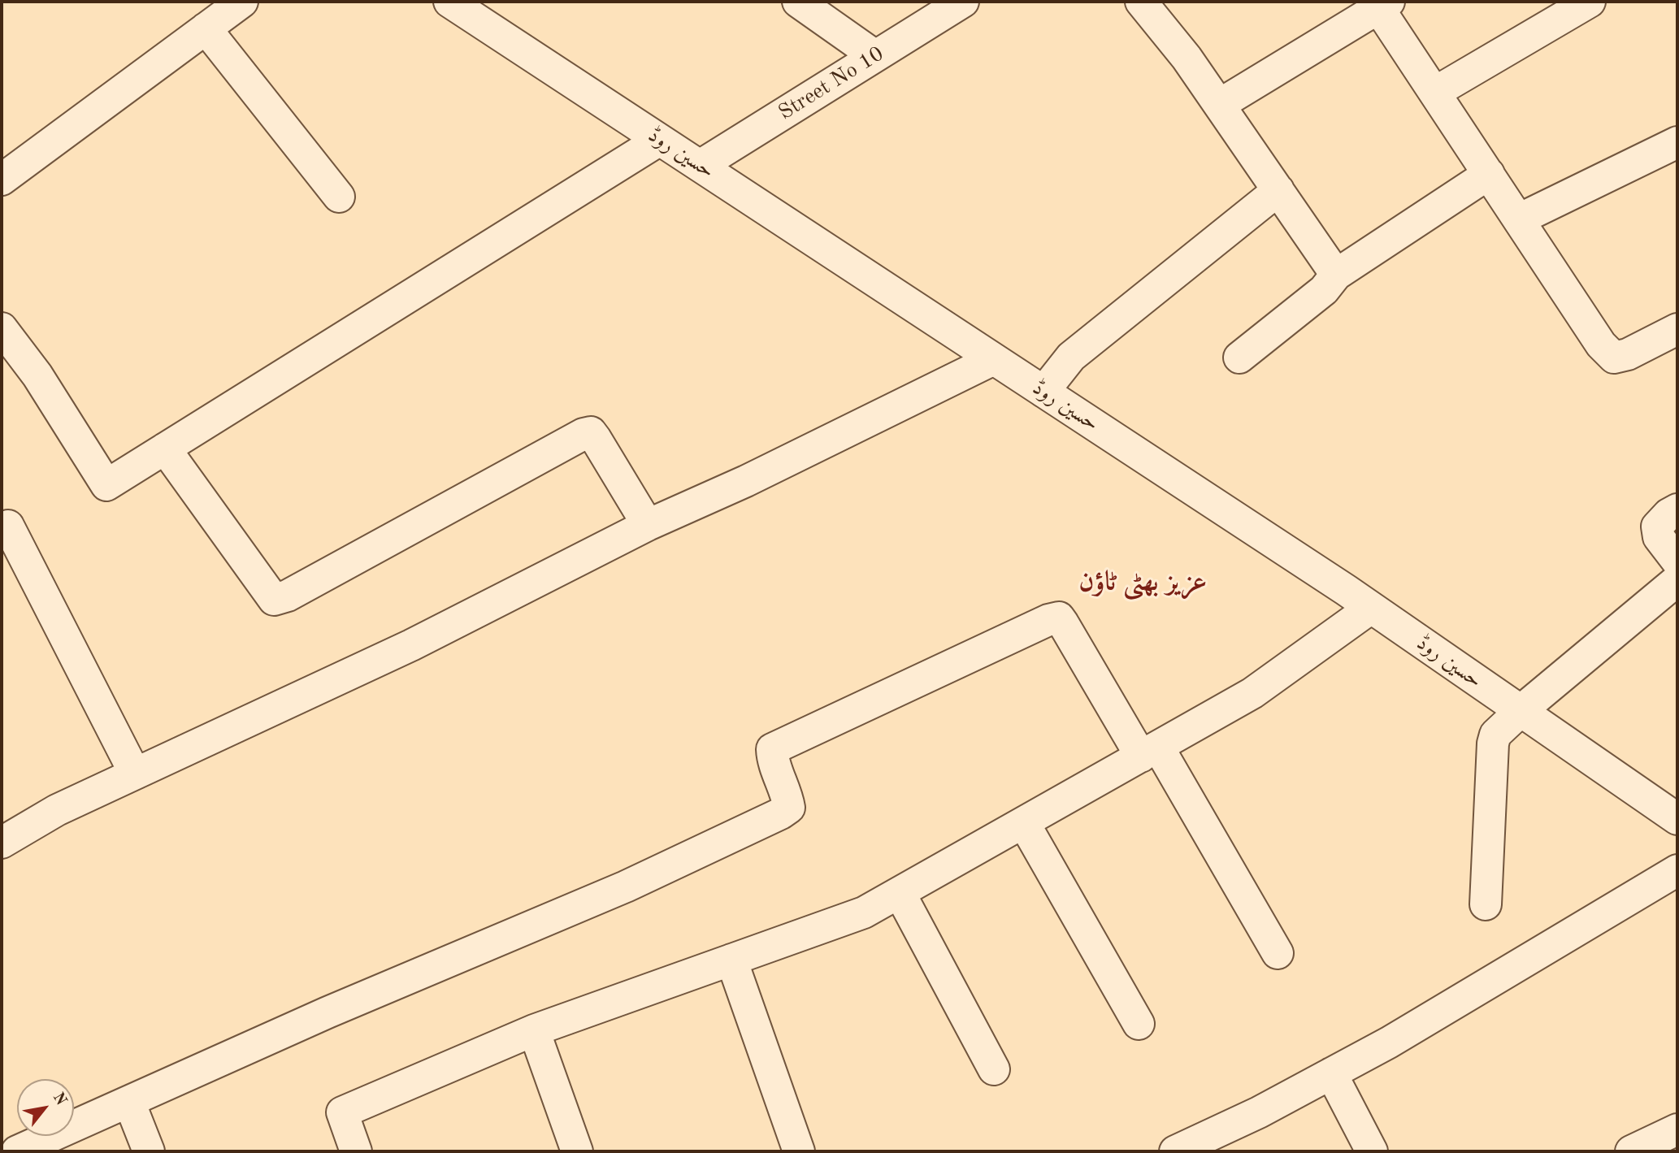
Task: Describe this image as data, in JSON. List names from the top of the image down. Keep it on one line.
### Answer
{"streets":{"street":["Street No 10","حسین روڈ"]},"crossings":[["Street No 10","حسین روڈ"]],"districts":["عزیز بھٹی ٹاؤن"],"north":"top right"}
